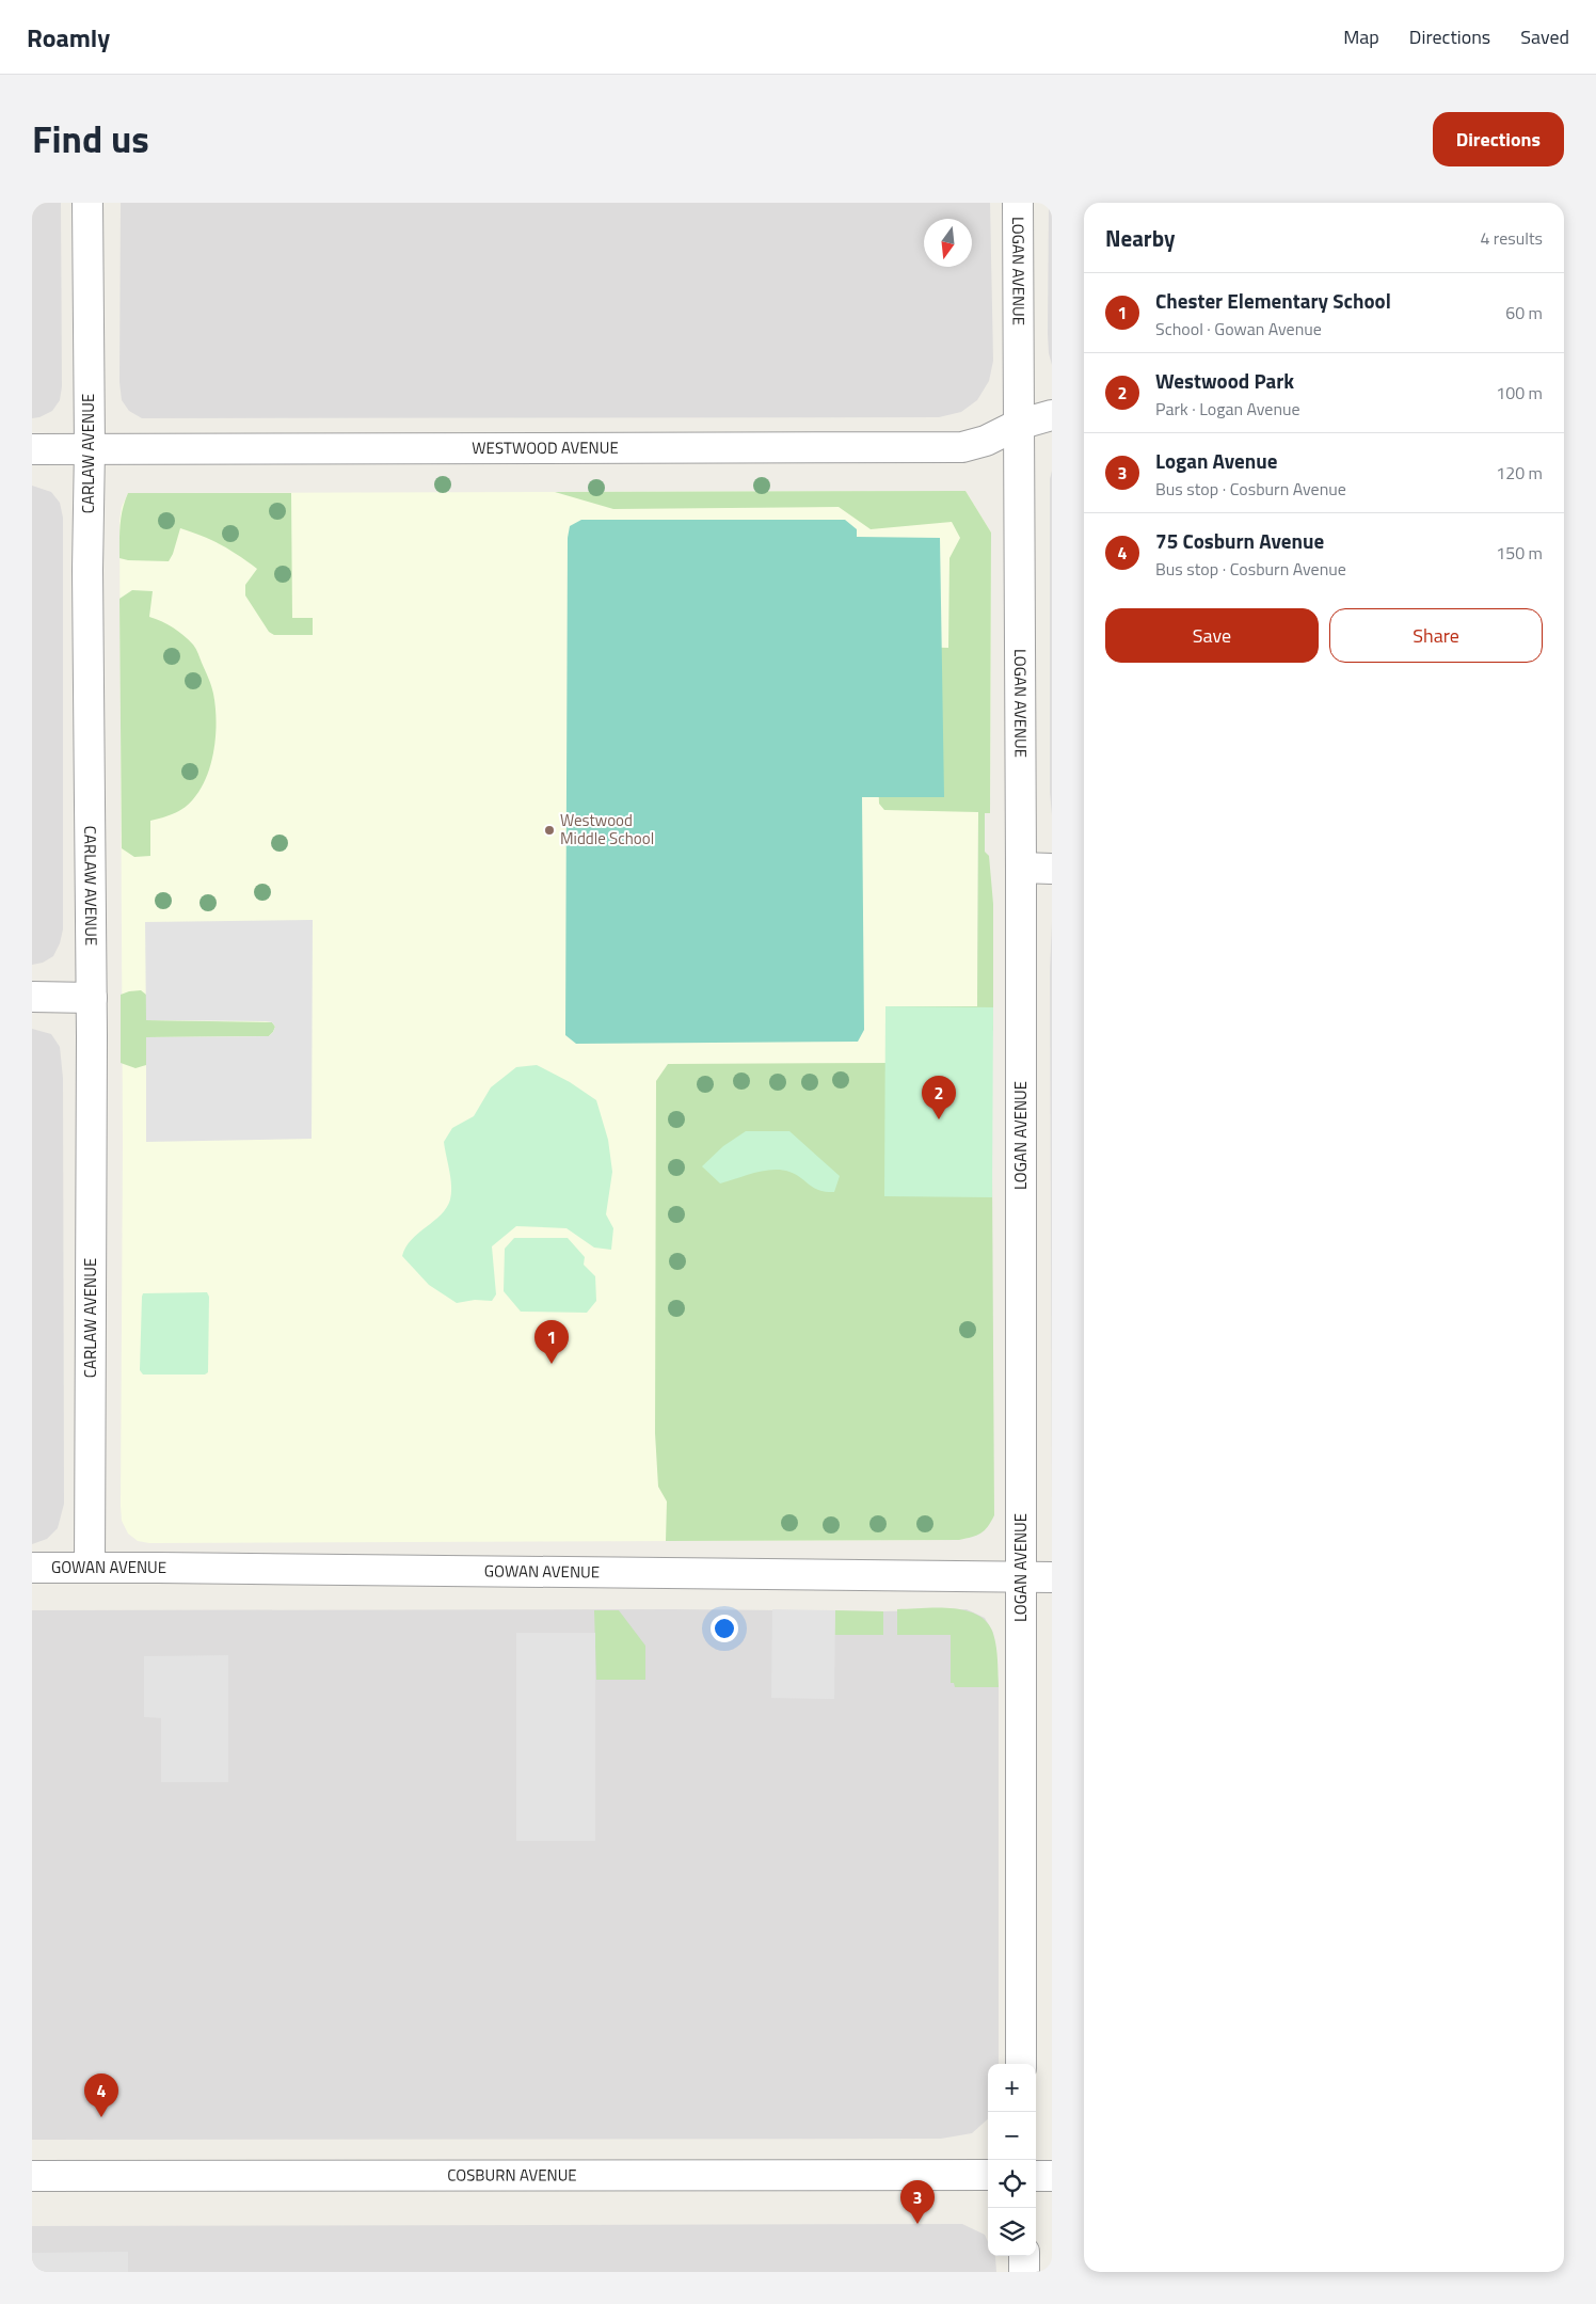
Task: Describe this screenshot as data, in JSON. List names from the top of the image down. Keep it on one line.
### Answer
{"streets":{"street":["LOGAN AVENUE","WESTWOOD AVENUE","CARLAW AVENUE","GOWAN AVENUE","COSBURN AVENUE"]},"crossings":[["LOGAN AVENUE","WESTWOOD AVENUE"],["LOGAN AVENUE","GOWAN AVENUE"],["WESTWOOD AVENUE","CARLAW AVENUE"],["CARLAW AVENUE","GOWAN AVENUE"]],"places":["Westwood Middle School"],"north":"bottom","page":{"header":"Roamly","nav":["Map","Directions","Saved"],"title":"Find us","buttons":["Directions",["Save","Share"]],"heading":["Nearby","4 results"],"list":[{"mark":"1","name":"Chester Elementary School","note":"School · Gowan Avenue","value":"60 m"},{"mark":"2","name":"Westwood Park","note":"Park · Logan Avenue","value":"100 m"},{"mark":"3","name":"Logan Avenue","note":"Bus stop · Cosburn Avenue","value":"120 m"},{"mark":"4","name":"75 Cosburn Avenue","note":"Bus stop · Cosburn Avenue","value":"150 m"}],"pins":["2","1","4","3"],"map_buttons":["+","−"]}}
